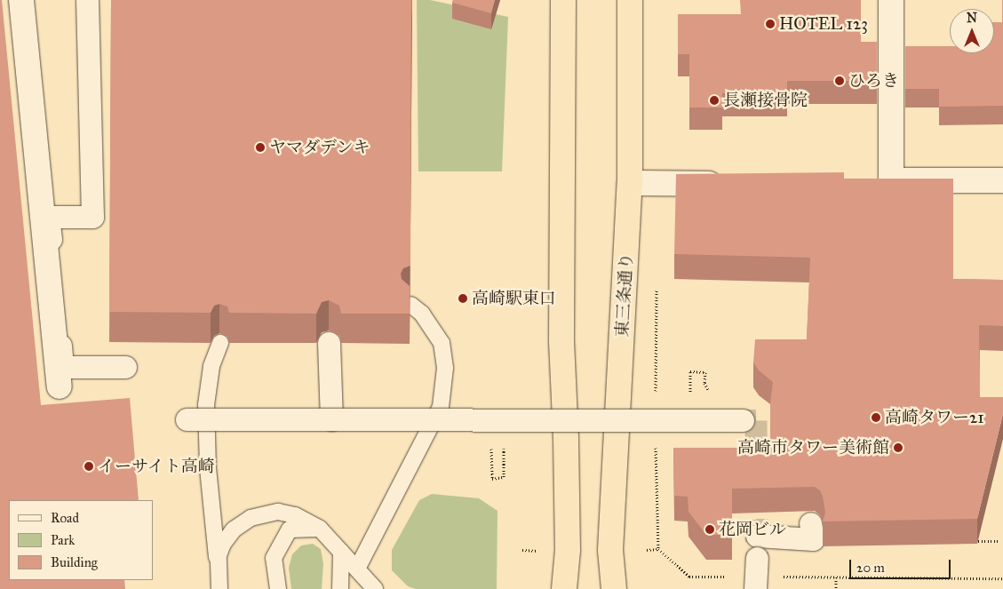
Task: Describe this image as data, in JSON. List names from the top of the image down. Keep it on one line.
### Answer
{"streets":{"highway":["東三条通り"]},"places":["HOTEL 123","ひろき","長瀬接骨院","ヤマダデンキ","高崎駅東口","高崎タワー21","高崎市タワー美術館","イーサイト高崎","花岡ビル"],"legend":["Road","Park","Building"],"scale_bar":"20 m","north":"top"}
